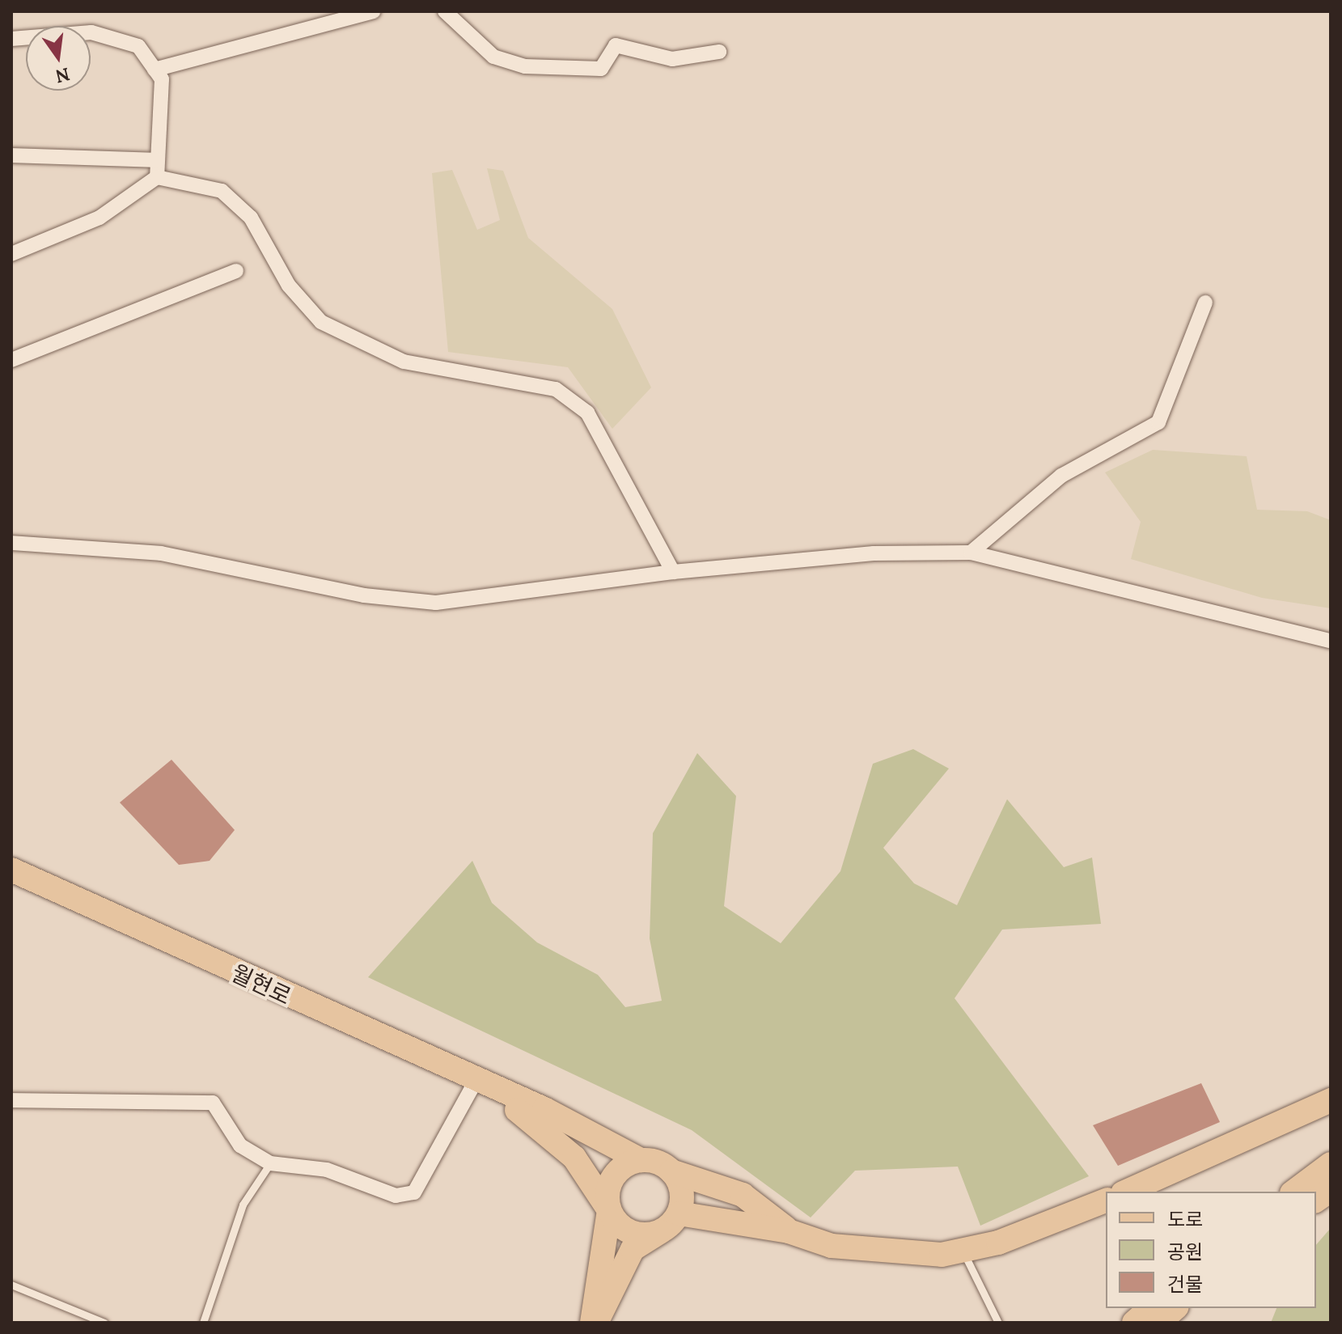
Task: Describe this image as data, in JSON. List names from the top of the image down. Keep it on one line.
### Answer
{"streets":{"main road":["월현로"]},"legend":["도로","공원","건물"],"north":"bottom"}
